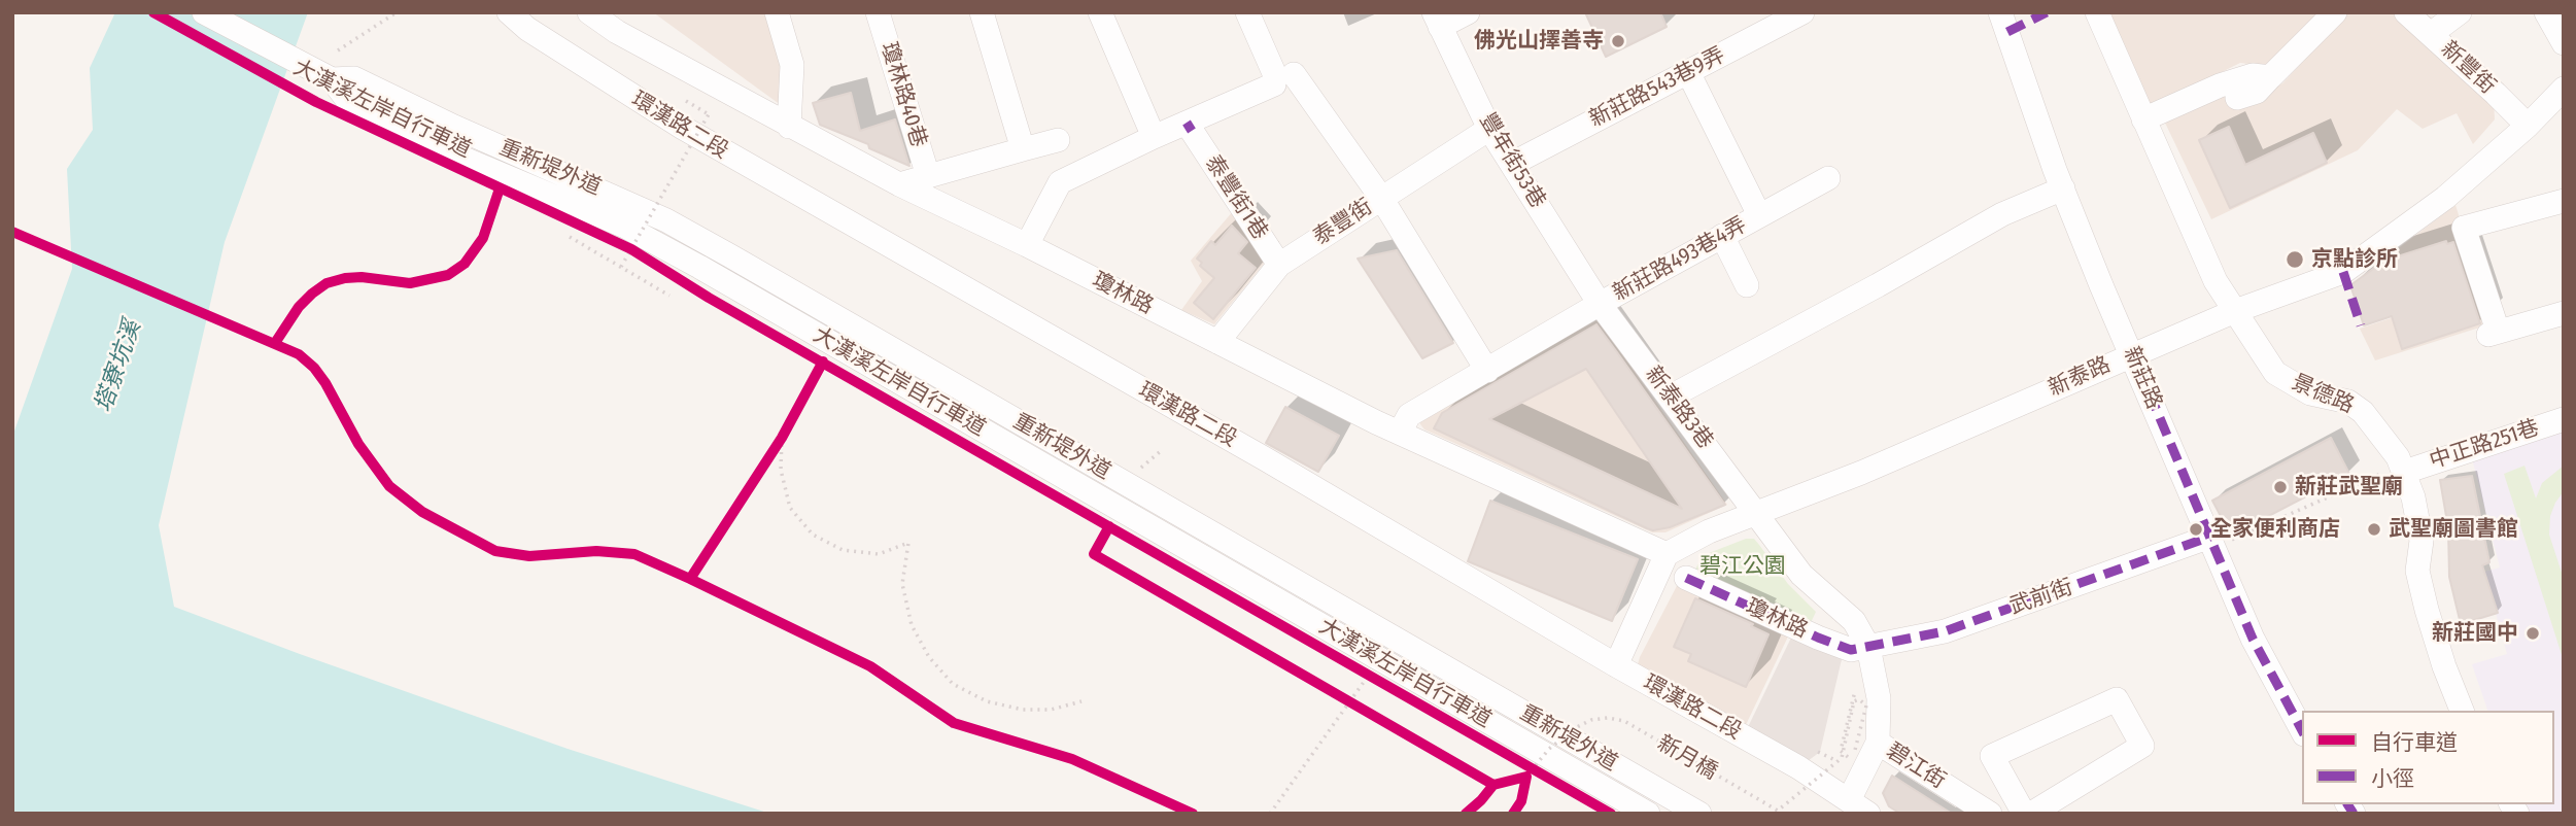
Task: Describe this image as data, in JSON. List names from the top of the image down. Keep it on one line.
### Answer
{"streets":{"street":["新豐街","新莊路543巷9弄","瓊林路40巷","環漢路二段","豐年街53巷","重新堤外道","泰豐街1巷","泰豐街","新莊路493巷4弄","瓊林路","新泰路","新莊路","景德路","新泰路3巷","中正路251巷","武前街","碧江街"],"path":["新月橋"],"cycle path":["大漢溪左岸自行車道"]},"crossings":[["新豐街","新泰路"],["新莊路543巷9弄","豐年街53巷"],["新莊路543巷9弄","新莊路493巷4弄"],["豐年街53巷","泰豐街"],["豐年街53巷","新莊路493巷4弄"],["豐年街53巷","新泰路3巷"],["泰豐街1巷","泰豐街"],["泰豐街","瓊林路"],["新莊路493巷4弄","瓊林路"],["新莊路493巷4弄","新泰路3巷"],["瓊林路","新泰路"],["瓊林路","新泰路3巷"],["瓊林路","武前街"],["新泰路","新莊路"],["新泰路","景德路"],["新泰路","新泰路3巷"],["新莊路","武前街"],["景德路","中正路251巷"],["新泰路3巷","武前街"]],"water":["塔寮坑溪"],"parks":["碧江公園"],"places":["佛光山擇善寺","京點診所","新莊武聖廟","全家便利商店","武聖廟圖書館","新莊國中"],"legend":["自行車道","小徑"]}
